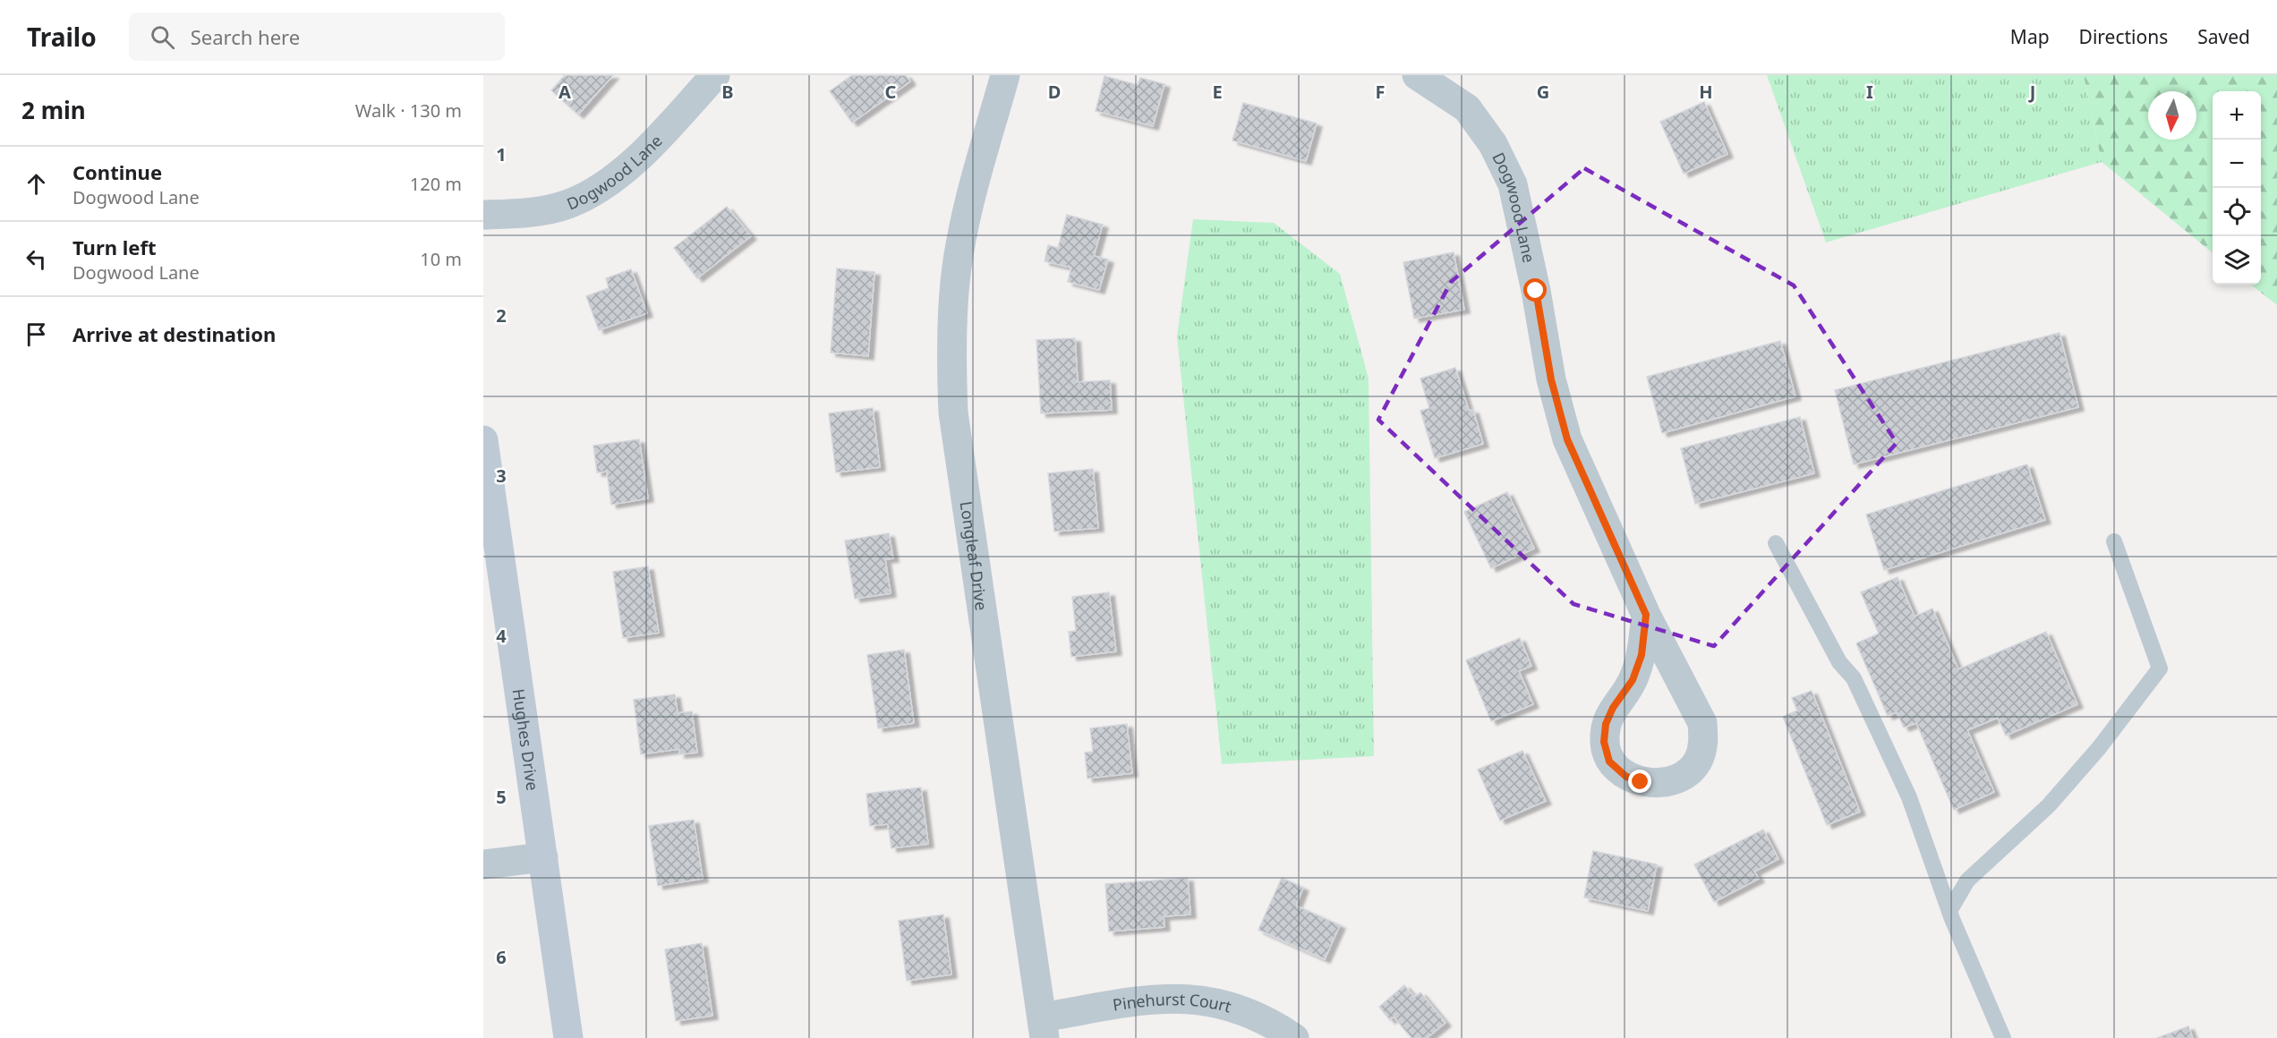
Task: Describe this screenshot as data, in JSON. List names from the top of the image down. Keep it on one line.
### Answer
{"streets":{"street":["Dogwood Lane","Longleaf Drive","Hughes Drive","Pinehurst Court"]},"crossings":[["Longleaf Drive","Pinehurst Court"]],"north":"bottom","page":{"header":"Trailo","search":"Search here","nav":["Map","Directions","Saved"],"heading":["2 min","Walk · 130 m"],"map_buttons":["+","−"],"list":[["Continue","Dogwood Lane","120 m"],["Turn left","Dogwood Lane","10 m"],"Arrive at destination"]},"grid":{"columns":["A","B","C","D","E","F","G","H","I","J"],"rows":["1","2","3","4","5","6"]}}
